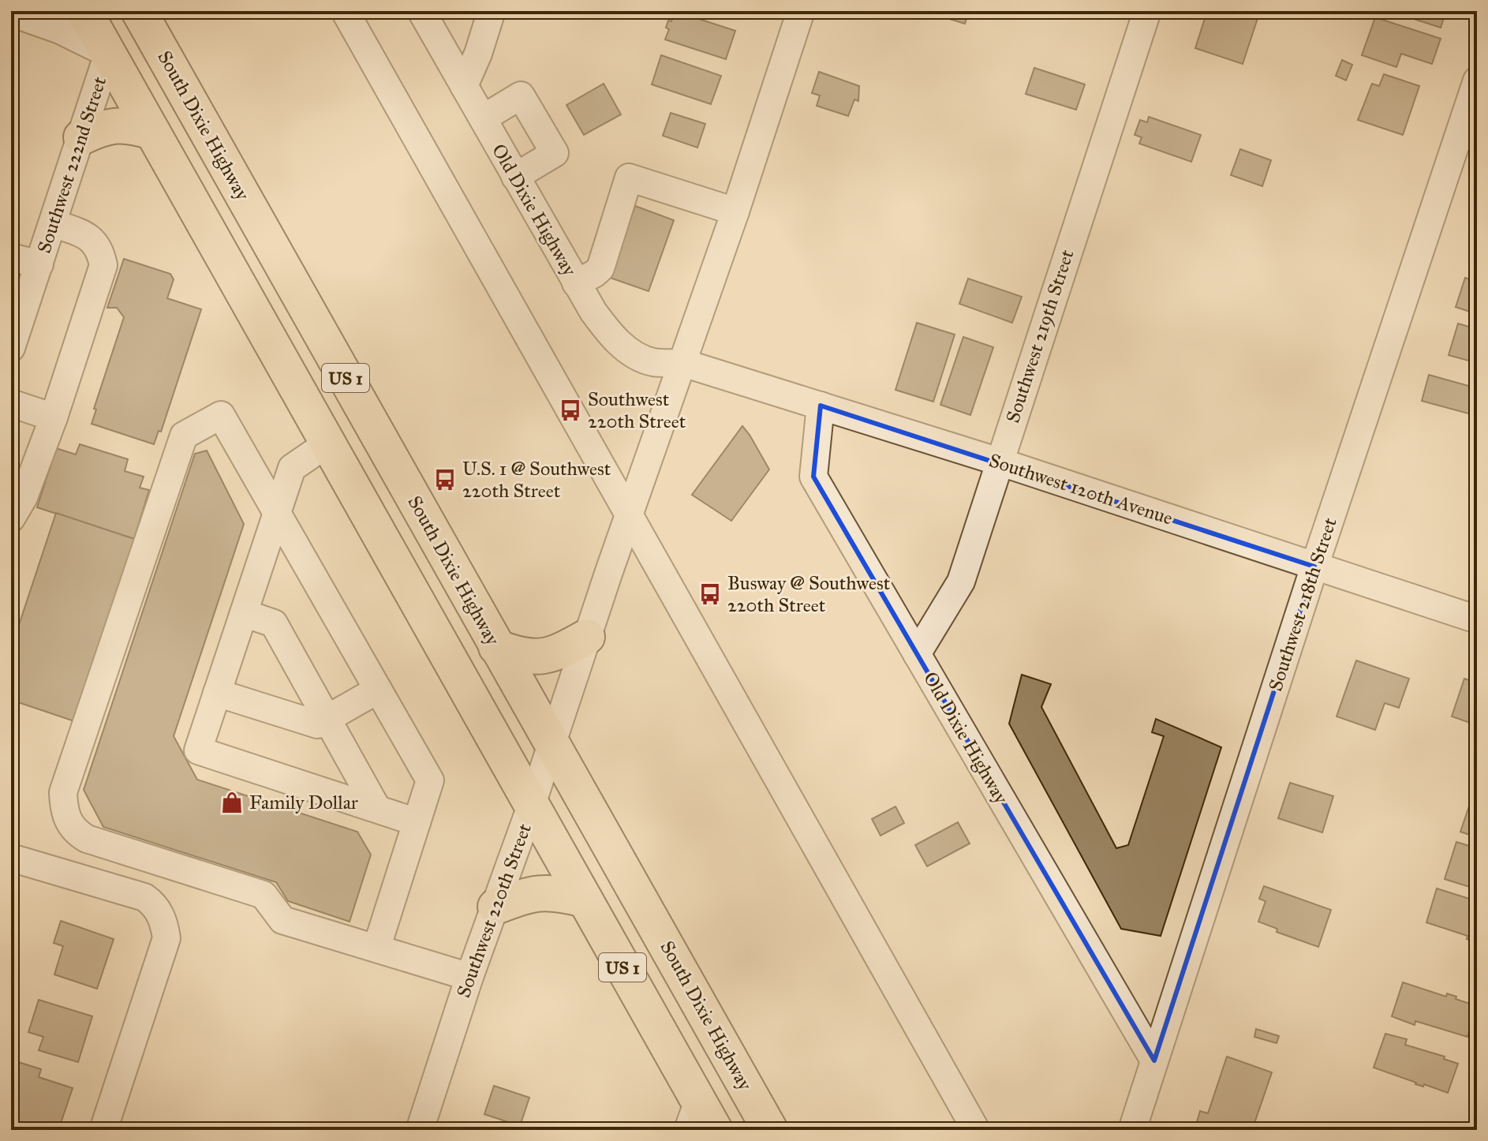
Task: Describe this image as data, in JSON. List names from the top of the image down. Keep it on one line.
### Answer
{"streets":{"highway":["South Dixie Highway","US 1"],"street":["Southwest 222nd Street","Old Dixie Highway","Southwest 219th Street","Southwest 120th Avenue","Southwest 218th Street","Southwest 220th Street"]},"crossings":[["South Dixie Highway","Southwest 220th Street"],["Southwest 222nd Street","US 1"],["Old Dixie Highway","Southwest 219th Street"],["Old Dixie Highway","Southwest 120th Avenue"],["Old Dixie Highway","Southwest 218th Street"],["Old Dixie Highway","Southwest 220th Street"],["Southwest 219th Street","Southwest 120th Avenue"],["US 1","Southwest 220th Street"],["Southwest 120th Avenue","Southwest 218th Street"],["Southwest 120th Avenue","Southwest 220th Street"]],"places":{"bus stop":["Southwest 220th Street","U.S. 1 @ Southwest 220th Street","Busway @ Southwest 220th Street"],"shop":["Family Dollar"]}}
